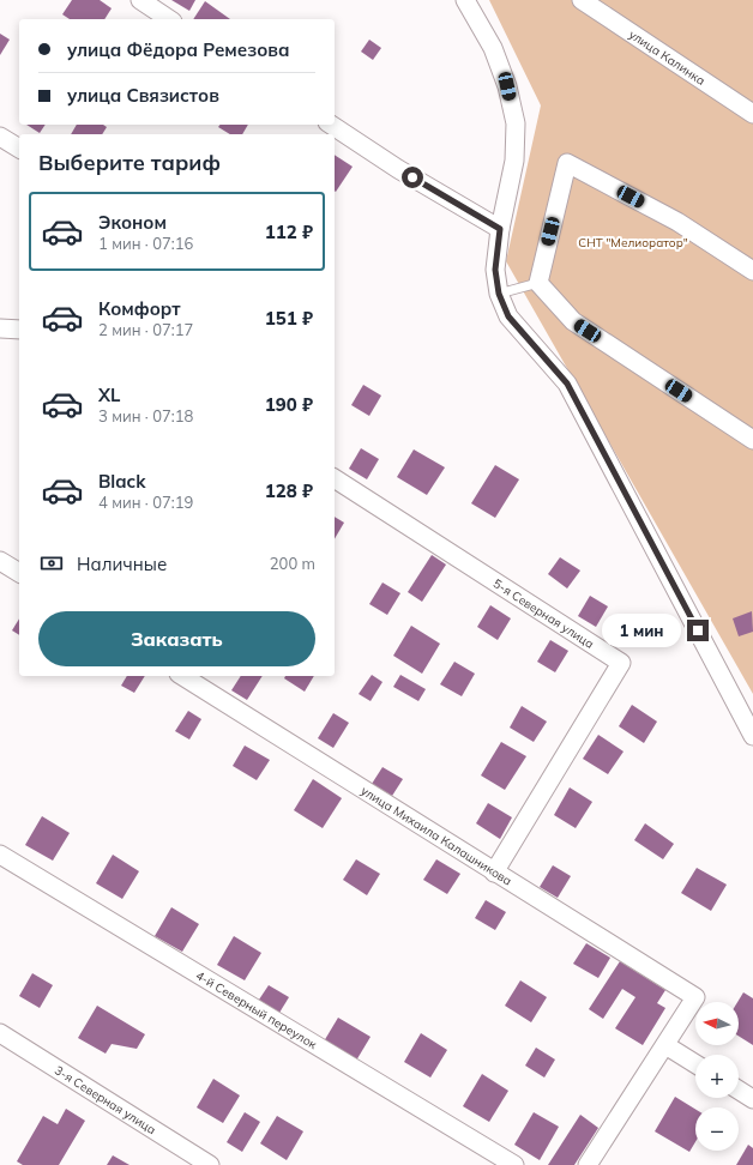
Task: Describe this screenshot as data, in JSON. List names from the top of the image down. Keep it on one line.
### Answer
{"streets":{"street":["улица Калинка","5-я Северная улица","улица Михаила Калашникова","4-й Северный переулок","3-я Северная улица"]},"crossings":[["5-я Северная улица","улица Михаила Калашникова"]],"parks":["СНТ \"Мелиоратор\""],"north":"left","page":{"banner":["улица Фёдора Ремезова","улица Связистов"],"heading":"Выберите тариф","list":[{"name":"Эконом","note":"1 мин · 07:16","value":"112 ₽"},{"name":"Комфорт","note":"2 мин · 07:17","value":"151 ₽"},{"name":"XL","note":"3 мин · 07:18","value":"190 ₽"},{"name":"Black","note":"4 мин · 07:19","value":"128 ₽"}],"pay":["Наличные","200 m"],"buttons":"Заказать","bubble":"1 мин","map_buttons":["+","−"]}}
